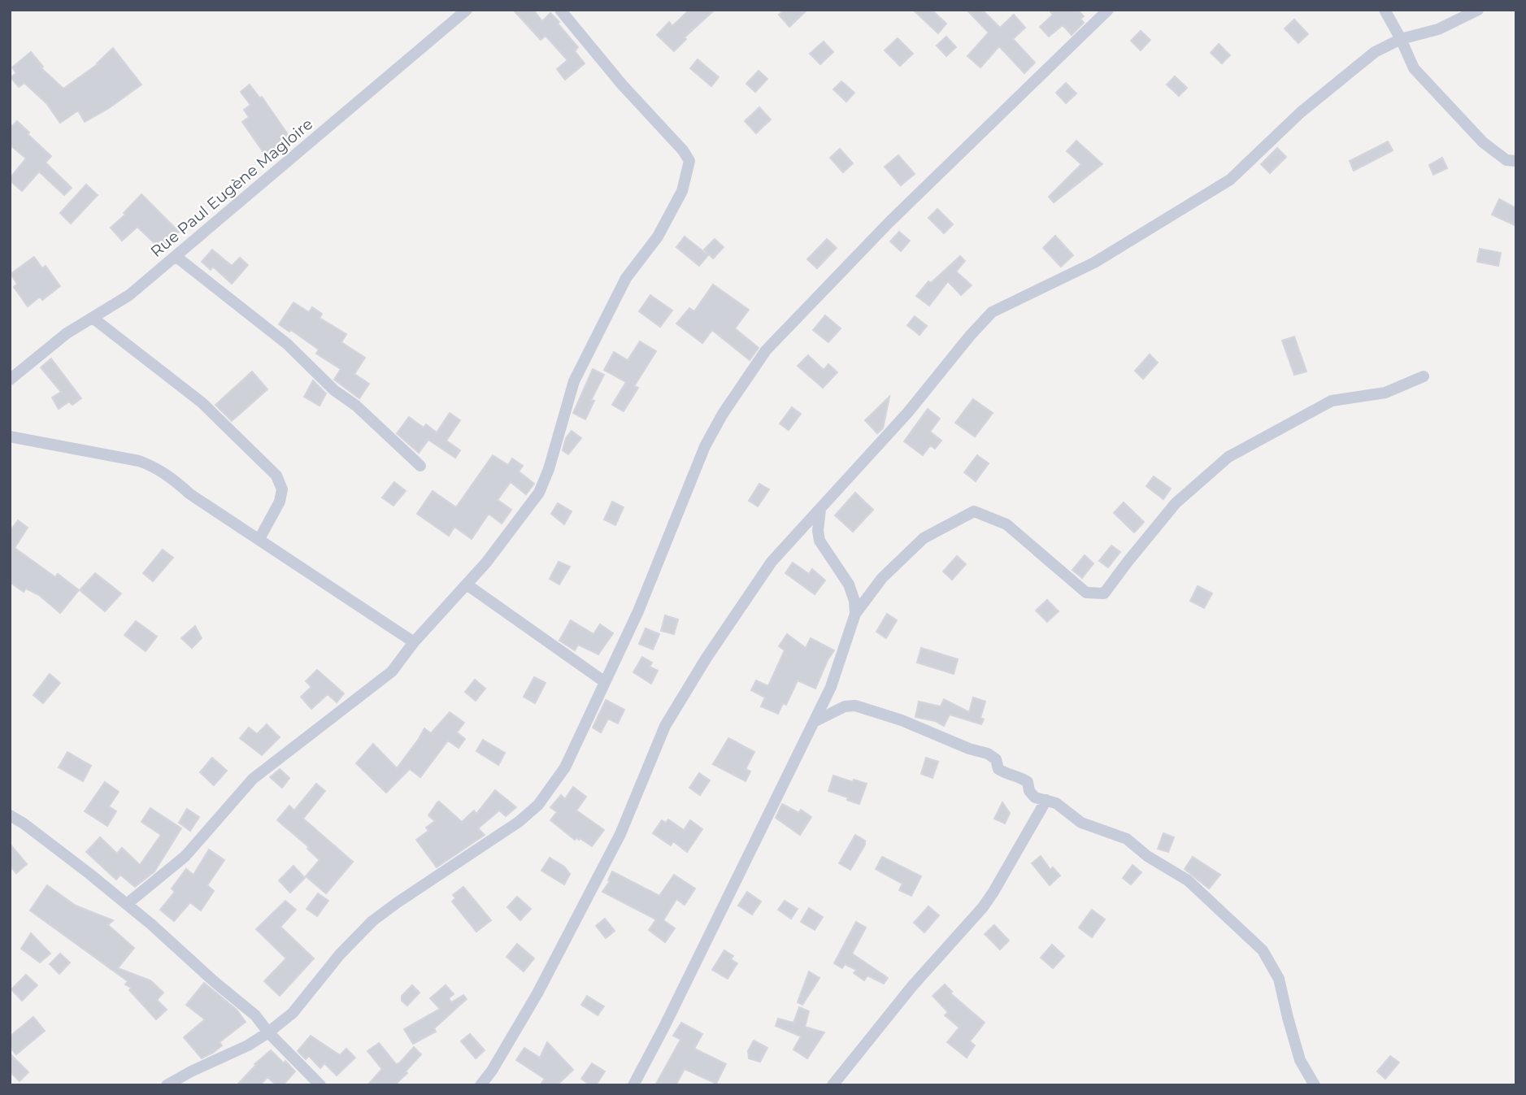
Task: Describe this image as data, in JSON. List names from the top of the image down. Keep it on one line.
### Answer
{"streets":{"street":["Rue Paul Eugène Magloire"]}}
